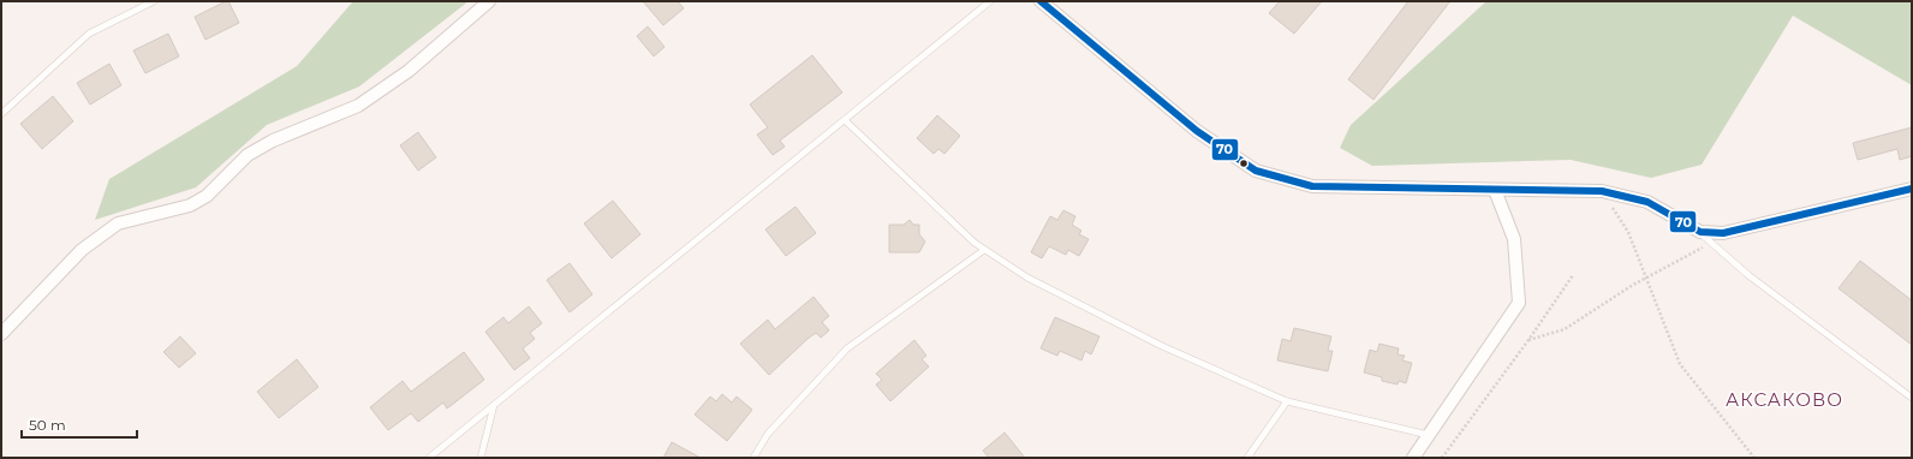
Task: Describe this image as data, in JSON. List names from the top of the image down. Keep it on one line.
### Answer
{"districts":["АКСАКОВО"],"lines":["transit line 70"],"scale_bar":"50 m"}
